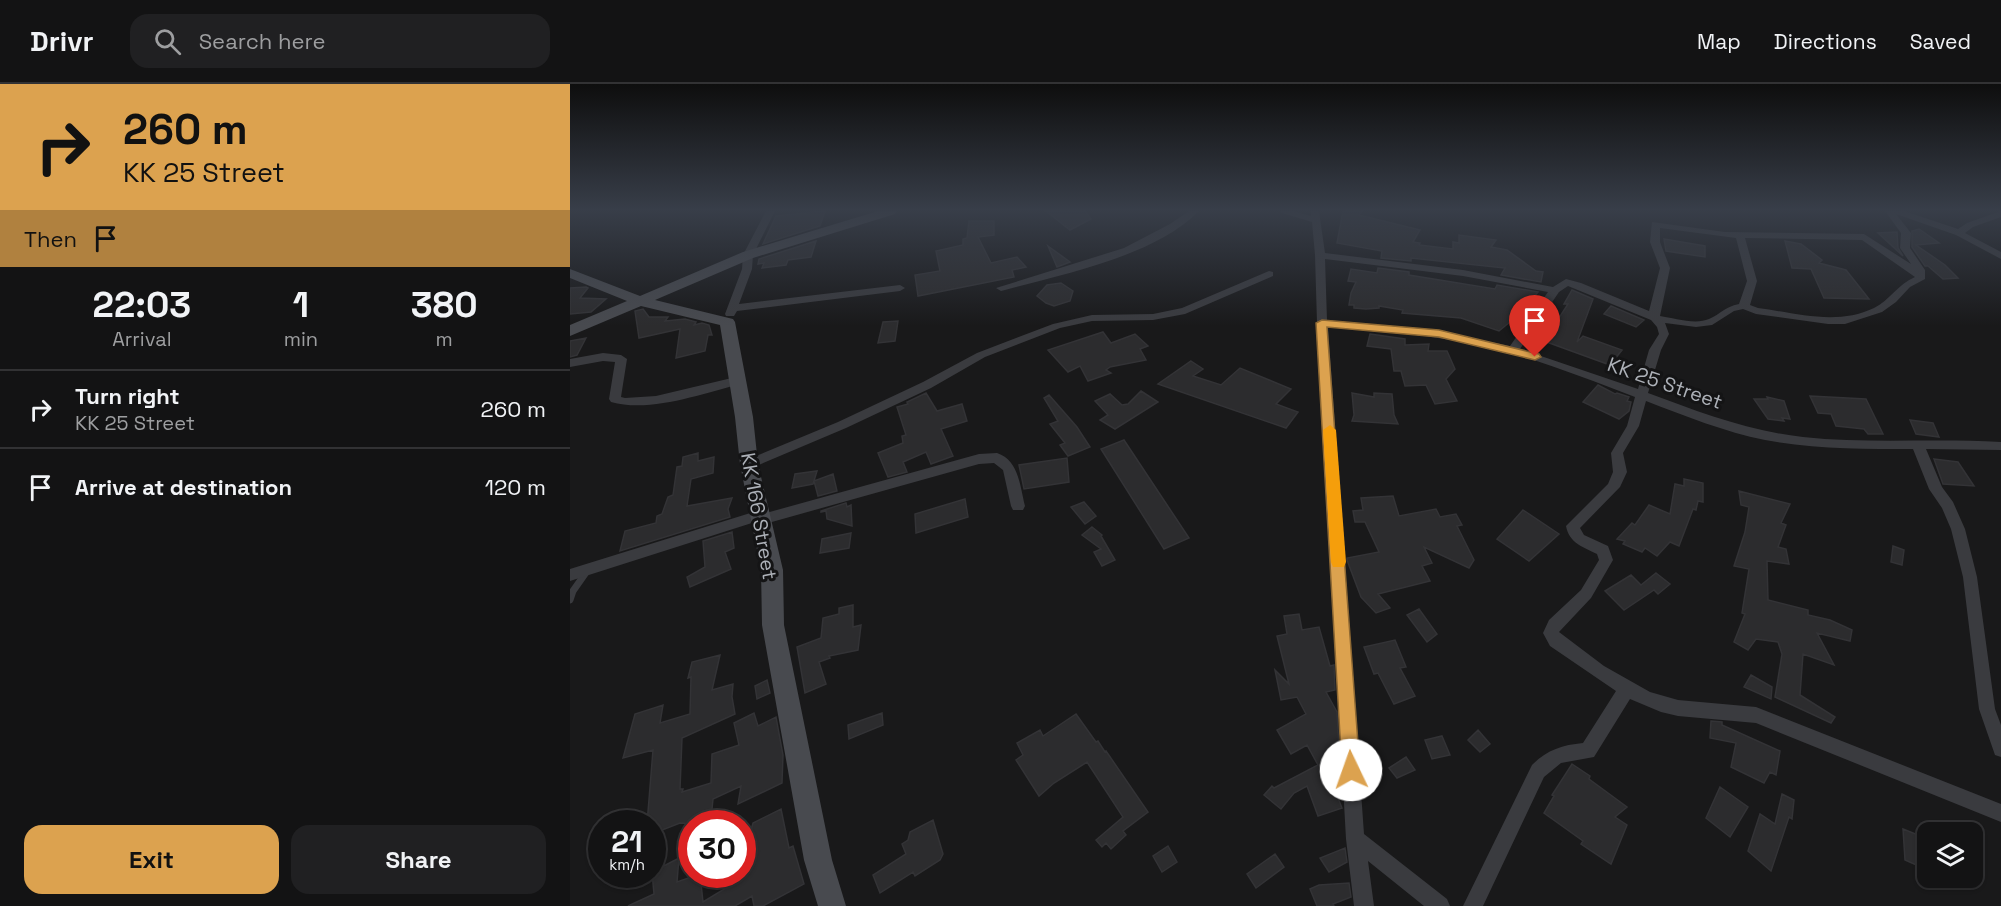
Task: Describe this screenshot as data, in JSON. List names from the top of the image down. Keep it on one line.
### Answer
{"streets":{"street":["KK 25 Street","KK 166 Street"]},"page":{"header":"Drivr","search":"Search here","nav":["Map","Directions","Saved"],"turn":["260 m","KK 25 Street"],"then":"Then","eta":["22:03","Arrival","1","min","380","m"],"list":[{"name":"Turn right","note":"KK 25 Street","value":"260 m"},{"name":"Arrive at destination","value":"120 m"}],"speed":"21 km/h","limit":"30","buttons":["Exit","Share"]}}
